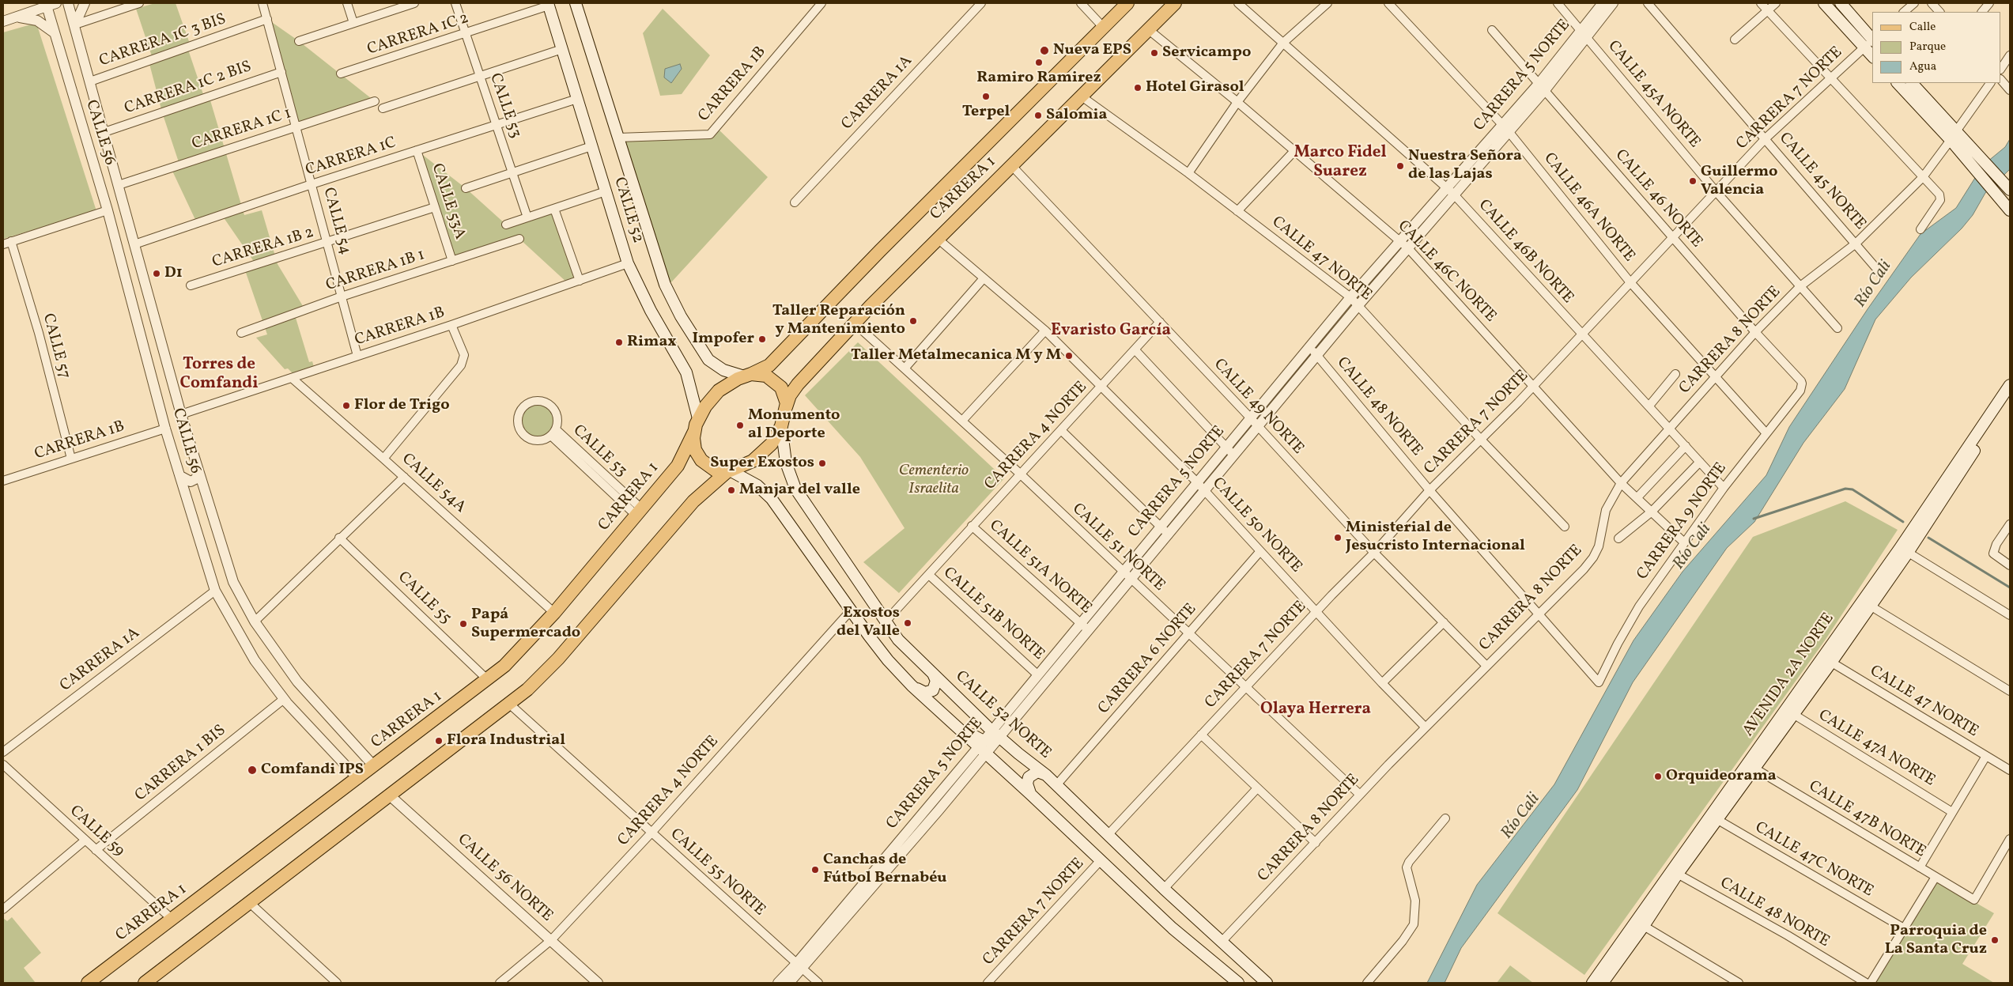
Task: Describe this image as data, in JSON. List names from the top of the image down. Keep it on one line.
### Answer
{"streets":{"main road":["CARRERA 1","CALLE 52","AVENIDA 2A NORTE","CALLE 52 NORTE"],"street":["CARRERA 1C 2","CARRERA 1C 3 BIS","CARRERA 5 NORTE","CARRERA 1B","CARRERA 1C 2 BIS","CARRERA 1A","CALLE 45A NORTE","CARRERA 7 NORTE","CALLE 53","CARRERA 1C 1","CALLE 56","CARRERA 1C","CALLE 45 NORTE","CALLE 46 NORTE","CALLE 53A","CALLE 46A NORTE","CALLE 54","CARRERA 1B 2","CALLE 46B NORTE","CALLE 47 NORTE","CARRERA 1B 1","CALLE 46C NORTE","CARRERA 8 NORTE","CALLE 57","CALLE 49 NORTE","CALLE 48 NORTE","CARRERA 4 NORTE","CALLE 54A","CARRERA 9 NORTE","CALLE 50 NORTE","CALLE 51 NORTE","CALLE 51A NORTE","CALLE 55","CALLE 51B NORTE","CARRERA 6 NORTE","CALLE 47A NORTE","CARRERA 1 BIS","CALLE 47B NORTE","CALLE 59","CALLE 47C NORTE","CALLE 55 NORTE","CALLE 56 NORTE"]},"crossings":[["CARRERA 1C 2","CALLE 53"],["CARRERA 1C 2","CALLE 52"],["CARRERA 1C 3 BIS","CALLE 56"],["CARRERA 1C 3 BIS","CALLE 54"],["CARRERA 5 NORTE","CALLE 45A NORTE"],["CARRERA 5 NORTE","CALLE 46 NORTE"],["CARRERA 5 NORTE","CALLE 46A NORTE"],["CARRERA 5 NORTE","CALLE 46B NORTE"],["CARRERA 5 NORTE","CALLE 47 NORTE"],["CARRERA 5 NORTE","CALLE 46C NORTE"],["CARRERA 5 NORTE","CALLE 49 NORTE"],["CARRERA 5 NORTE","CALLE 48 NORTE"],["CARRERA 5 NORTE","CALLE 50 NORTE"],["CARRERA 5 NORTE","CALLE 51 NORTE"],["CARRERA 5 NORTE","CALLE 51A NORTE"],["CARRERA 5 NORTE","CALLE 51B NORTE"],["CARRERA 5 NORTE","CALLE 52 NORTE"],["CARRERA 5 NORTE","CALLE 55 NORTE"],["CARRERA 1B","CALLE 56"],["CARRERA 1B","CALLE 52"],["CARRERA 1B","CALLE 54"],["CARRERA 1B","CALLE 57"],["CARRERA 1B","CALLE 54A"],["CARRERA 1C 2 BIS","CALLE 56"],["CARRERA 1C 2 BIS","CALLE 54"],["CARRERA 1A","CALLE 56"],["CALLE 45A NORTE","CARRERA 7 NORTE"],["CALLE 45A NORTE","CARRERA 8 NORTE"],["CARRERA 7 NORTE","CALLE 45 NORTE"],["CARRERA 7 NORTE","CALLE 46 NORTE"],["CARRERA 7 NORTE","CALLE 46A NORTE"],["CARRERA 7 NORTE","CALLE 46B NORTE"],["CARRERA 7 NORTE","CALLE 47 NORTE"],["CARRERA 7 NORTE","CALLE 46C NORTE"],["CARRERA 7 NORTE","CALLE 49 NORTE"],["CARRERA 7 NORTE","CALLE 48 NORTE"],["CARRERA 7 NORTE","CALLE 50 NORTE"],["CARRERA 7 NORTE","CALLE 51 NORTE"],["CARRERA 7 NORTE","CALLE 52 NORTE"],["CALLE 53","CARRERA 1C"],["CALLE 53","CARRERA 1"],["CARRERA 1C 1","CALLE 56"],["CARRERA 1C 1","CALLE 54"],["CALLE 56","CARRERA 1C"],["CALLE 56","CARRERA 1"],["CALLE 56","CARRERA 1 BIS"],["CARRERA 1C","CALLE 53A"],["CARRERA 1C","CALLE 52"],["CARRERA 1C","CALLE 54"],["CALLE 45 NORTE","CARRERA 8 NORTE"],["CARRERA 1","CALLE 52"],["CARRERA 1","CALLE 47 NORTE"],["CARRERA 1","CALLE 46C NORTE"],["CARRERA 1","CALLE 49 NORTE"],["CARRERA 1","CALLE 54A"],["CARRERA 1","CALLE 50 NORTE"],["CARRERA 1","CALLE 51 NORTE"],["CARRERA 1","CALLE 55"],["CARRERA 1","CALLE 52 NORTE"],["CARRERA 1","CALLE 59"],["CALLE 46 NORTE","CARRERA 8 NORTE"],["CALLE 46 NORTE","CARRERA 9 NORTE"],["CALLE 53A","CARRERA 1B 2"],["CALLE 53A","CARRERA 1B 1"],["CALLE 46A NORTE","CARRERA 8 NORTE"],["CALLE 46A NORTE","CARRERA 9 NORTE"],["CALLE 52","CALLE 52 NORTE"],["CALLE 54","CARRERA 1B 2"],["CALLE 54","CARRERA 1B 1"],["CALLE 46B NORTE","CARRERA 8 NORTE"],["CALLE 46B NORTE","CARRERA 9 NORTE"],["CALLE 47 NORTE","AVENIDA 2A NORTE"],["CALLE 46C NORTE","CARRERA 8 NORTE"],["CALLE 46C NORTE","CARRERA 9 NORTE"],["CARRERA 8 NORTE","CALLE 49 NORTE"],["CARRERA 8 NORTE","CALLE 48 NORTE"],["CARRERA 8 NORTE","CALLE 50 NORTE"],["CARRERA 8 NORTE","CALLE 51 NORTE"],["CARRERA 8 NORTE","CALLE 52 NORTE"],["CALLE 49 NORTE","CARRERA 4 NORTE"],["CALLE 48 NORTE","CARRERA 9 NORTE"],["CALLE 48 NORTE","AVENIDA 2A NORTE"],["CARRERA 4 NORTE","CALLE 50 NORTE"],["CARRERA 4 NORTE","CALLE 51 NORTE"],["CARRERA 4 NORTE","CALLE 51A NORTE"],["CARRERA 4 NORTE","CALLE 51B NORTE"],["CARRERA 4 NORTE","CALLE 52 NORTE"],["CARRERA 4 NORTE","CALLE 55 NORTE"],["CARRERA 4 NORTE","CALLE 56 NORTE"],["CALLE 50 NORTE","CARRERA 6 NORTE"],["CALLE 51 NORTE","CARRERA 6 NORTE"],["CARRERA 6 NORTE","CALLE 52 NORTE"],["AVENIDA 2A NORTE","CALLE 47A NORTE"],["AVENIDA 2A NORTE","CALLE 47B NORTE"],["AVENIDA 2A NORTE","CALLE 47C NORTE"],["CARRERA 1 BIS","CALLE 59"]],"districts":["Marco Fidel Suarez","Evaristo García","Torres de Comfandi","Olaya Herrera"],"water":["Río Cali"],"parks":["Cementerio Israelita"],"places":["Nueva EPS","Servicampo","Ramiro Ramirez","Hotel Girasol","Terpel","Salomia","Nuestra Señora de las Lajas","Guillermo Valencia","D1","Taller Reparación y Mantenimiento","Impofer","Rimax","Taller Metalmecanica M y M","Flor de Trigo","Monumento al Deporte","Super Exostos","Manjar del valle","Ministerial de Jesucristo Internacional","Exostos del Valle","Papá Supermercado","Flora Industrial","Comfandi IPS","Orquideorama","Canchas de Fútbol Bernabéu","Parroquia de La Santa Cruz"],"legend":["Calle","Parque","Agua"]}
